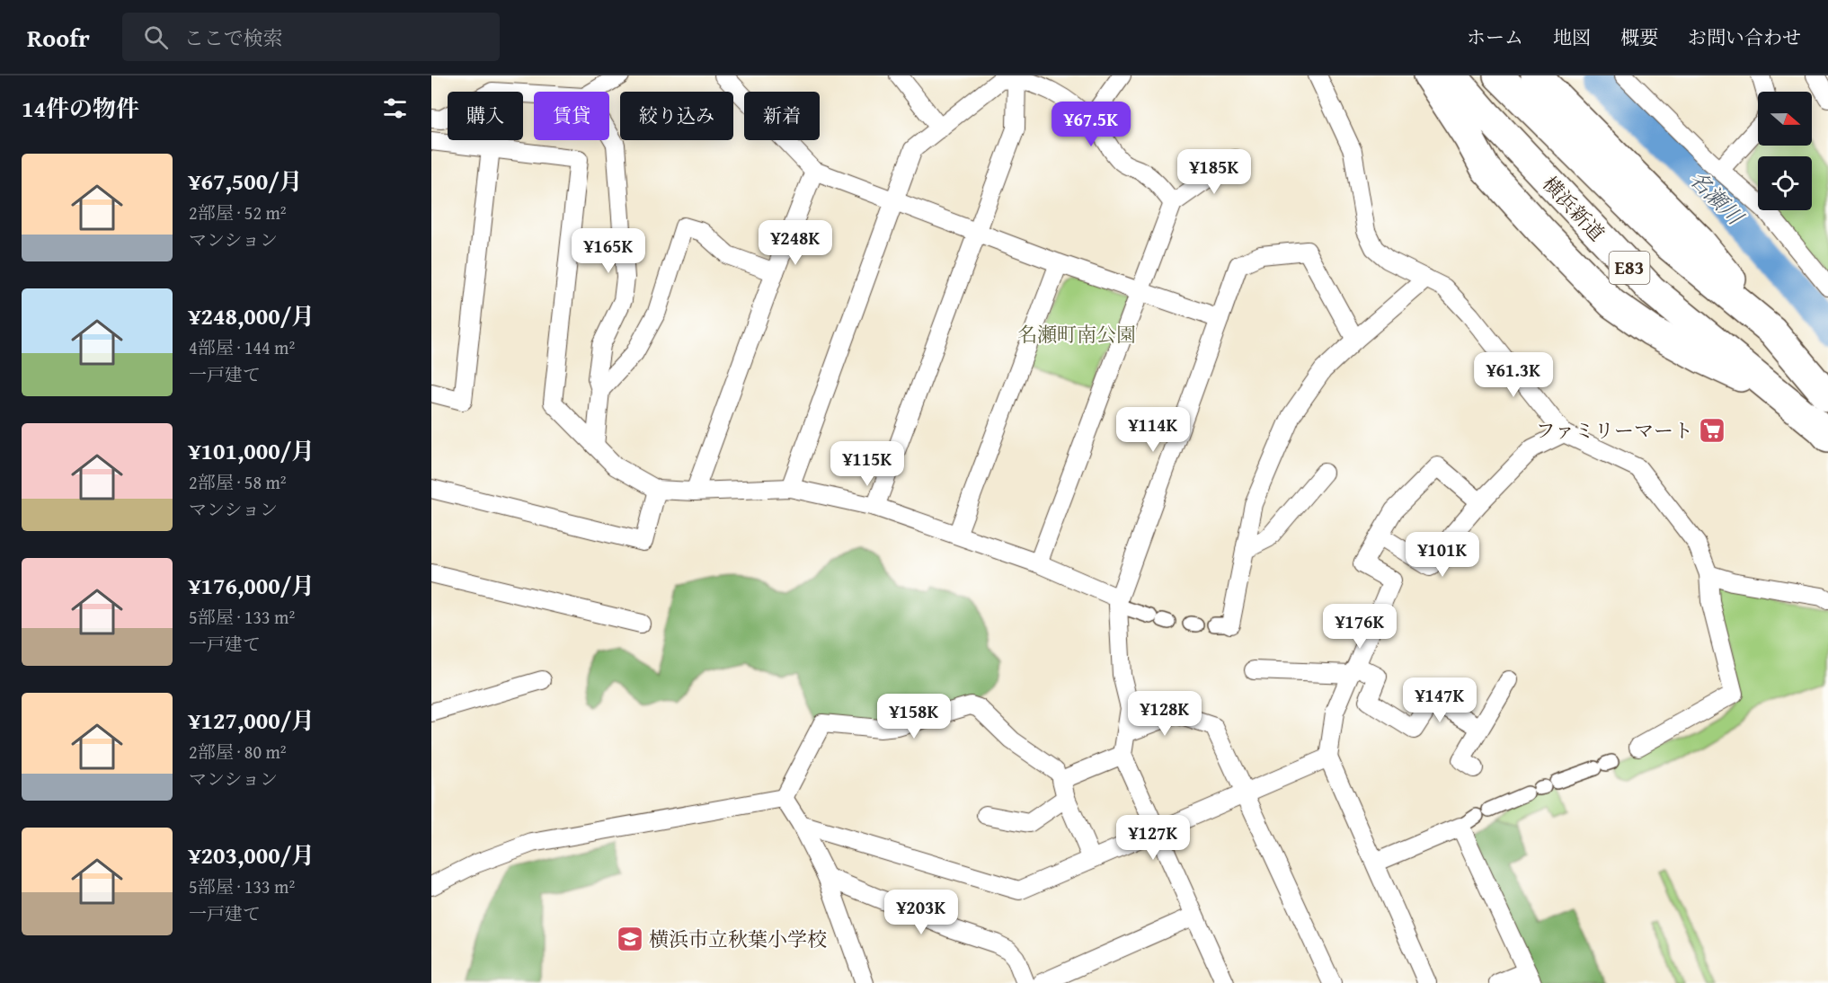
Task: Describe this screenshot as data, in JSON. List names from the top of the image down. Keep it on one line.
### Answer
{"streets":{"highway":["横浜新道","E83"]},"water":["名瀬川"],"parks":["名瀬町南公園"],"places":{"supermarket":["ファミリーマート"],"school or university":["横浜市立秋葉小学校"]},"north":"right","page":{"header":"Roofr","search":"ここで検索","nav":["ホーム","地図","概要","お問い合わせ"],"heading":"14件の物件","chip":["購入","賃貸","絞り込み","新着"],"price":["¥67.5K","¥185K","¥248K","¥165K","¥61.3K","¥114K","¥115K","¥101K","¥176K","¥147K","¥128K","¥158K","¥127K","¥203K"],"list":[{"name":"¥67,500/月","note":"2部屋 · 52 m² · マンション"},{"name":"¥248,000/月","note":"4部屋 · 144 m² · 一戸建て"},{"name":"¥101,000/月","note":"2部屋 · 58 m² · マンション"},{"name":"¥176,000/月","note":"5部屋 · 133 m² · 一戸建て"},{"name":"¥127,000/月","note":"2部屋 · 80 m² · マンション"},{"name":"¥203,000/月","note":"5部屋 · 133 m² · 一戸建て"}]}}
